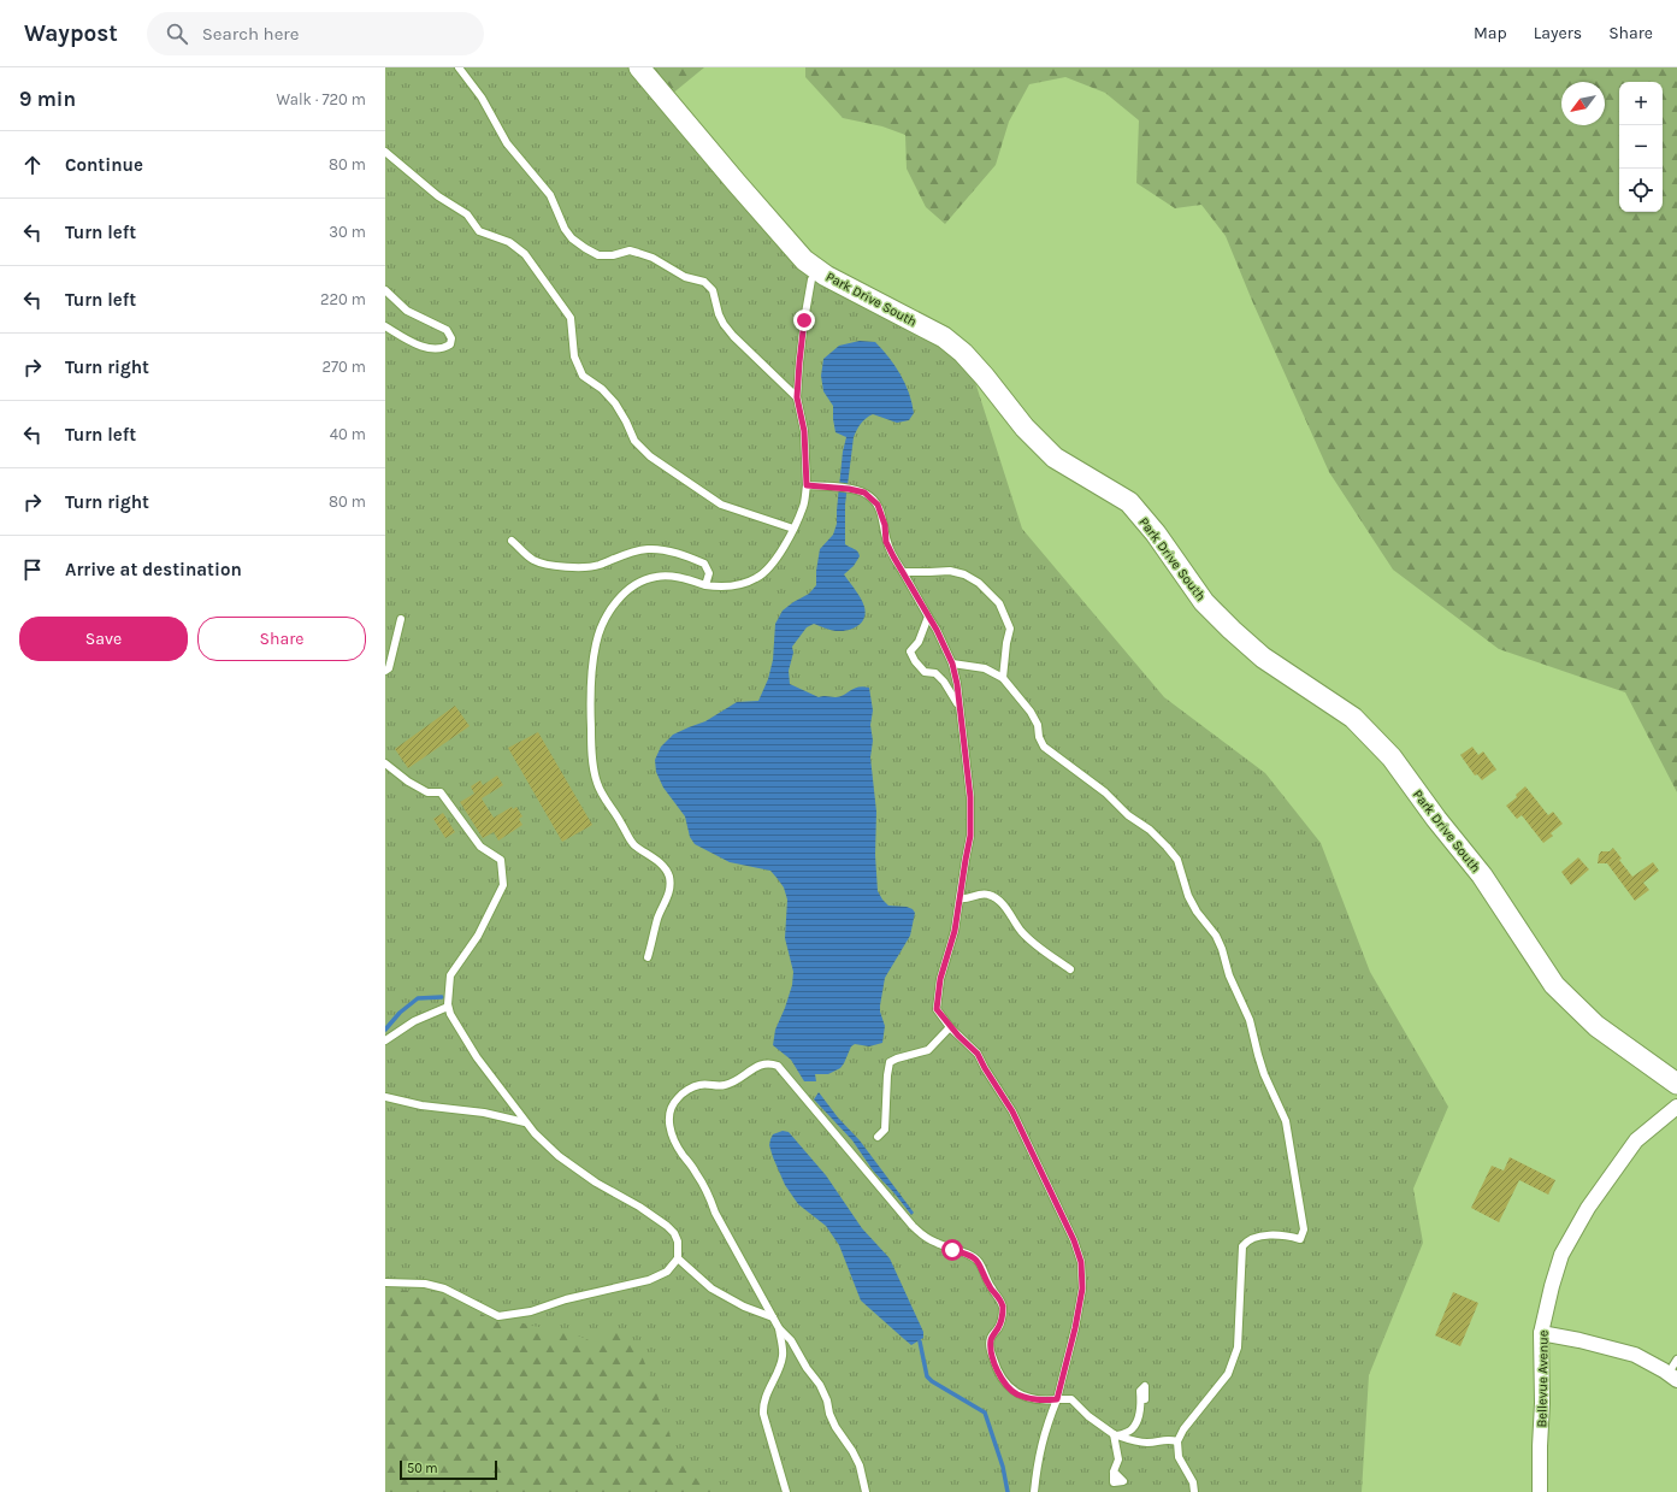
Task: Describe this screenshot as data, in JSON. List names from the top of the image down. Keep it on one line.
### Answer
{"streets":{"street":["Park Drive South","Bellevue Avenue"]},"scale_bar":"50 m","north":"bottom left","page":{"header":"Waypost","search":"Search here","nav":["Map","Layers","Share"],"heading":["9 min","Walk · 720 m"],"map_buttons":["+","−"],"list":[["Continue","80 m"],["Turn left","30 m"],["Turn left","220 m"],["Turn right","270 m"],["Turn left","40 m"],["Turn right","80 m"],"Arrive at destination"],"buttons":["Save","Share"],"scale":"50 m"}}
